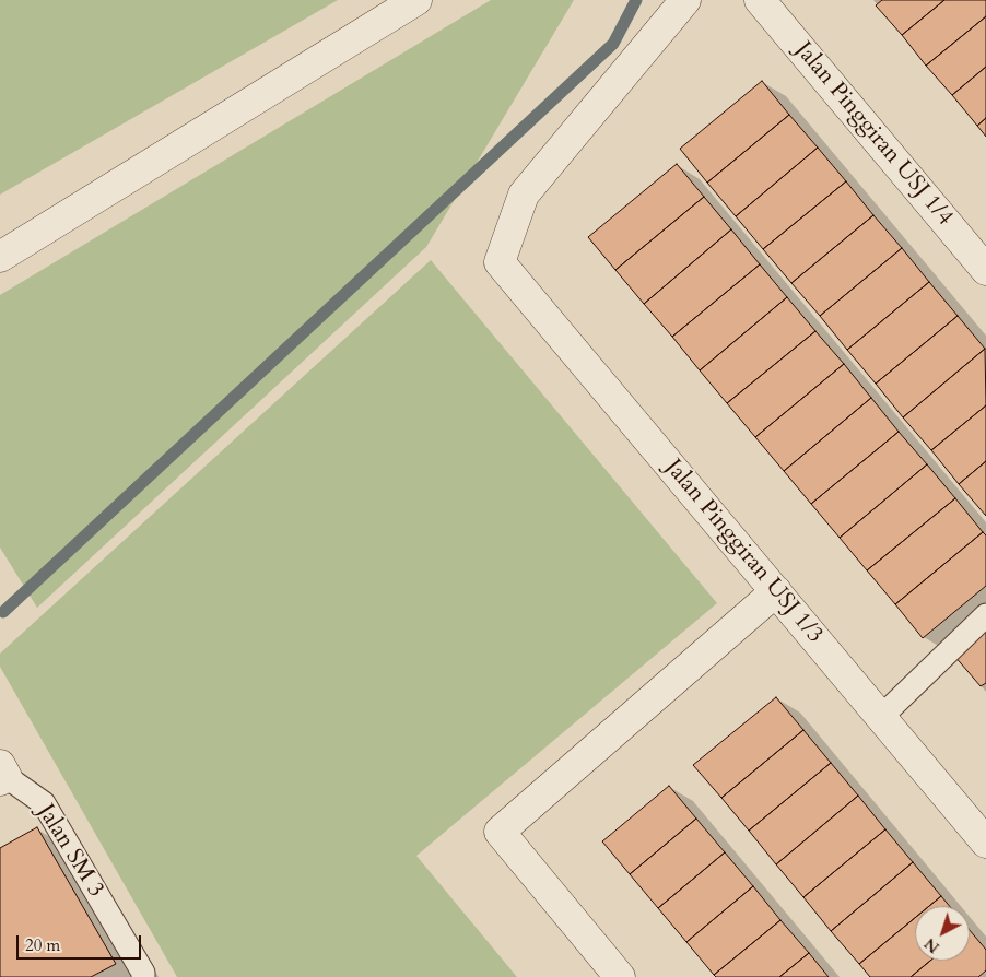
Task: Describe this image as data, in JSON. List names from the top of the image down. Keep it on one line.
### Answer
{"streets":{"street":["Jalan Pinggiran USJ 1/4","Jalan Pinggiran USJ 1/3"],"lane":["Jalan SM 3"]},"scale_bar":"20 m","north":"bottom left"}
